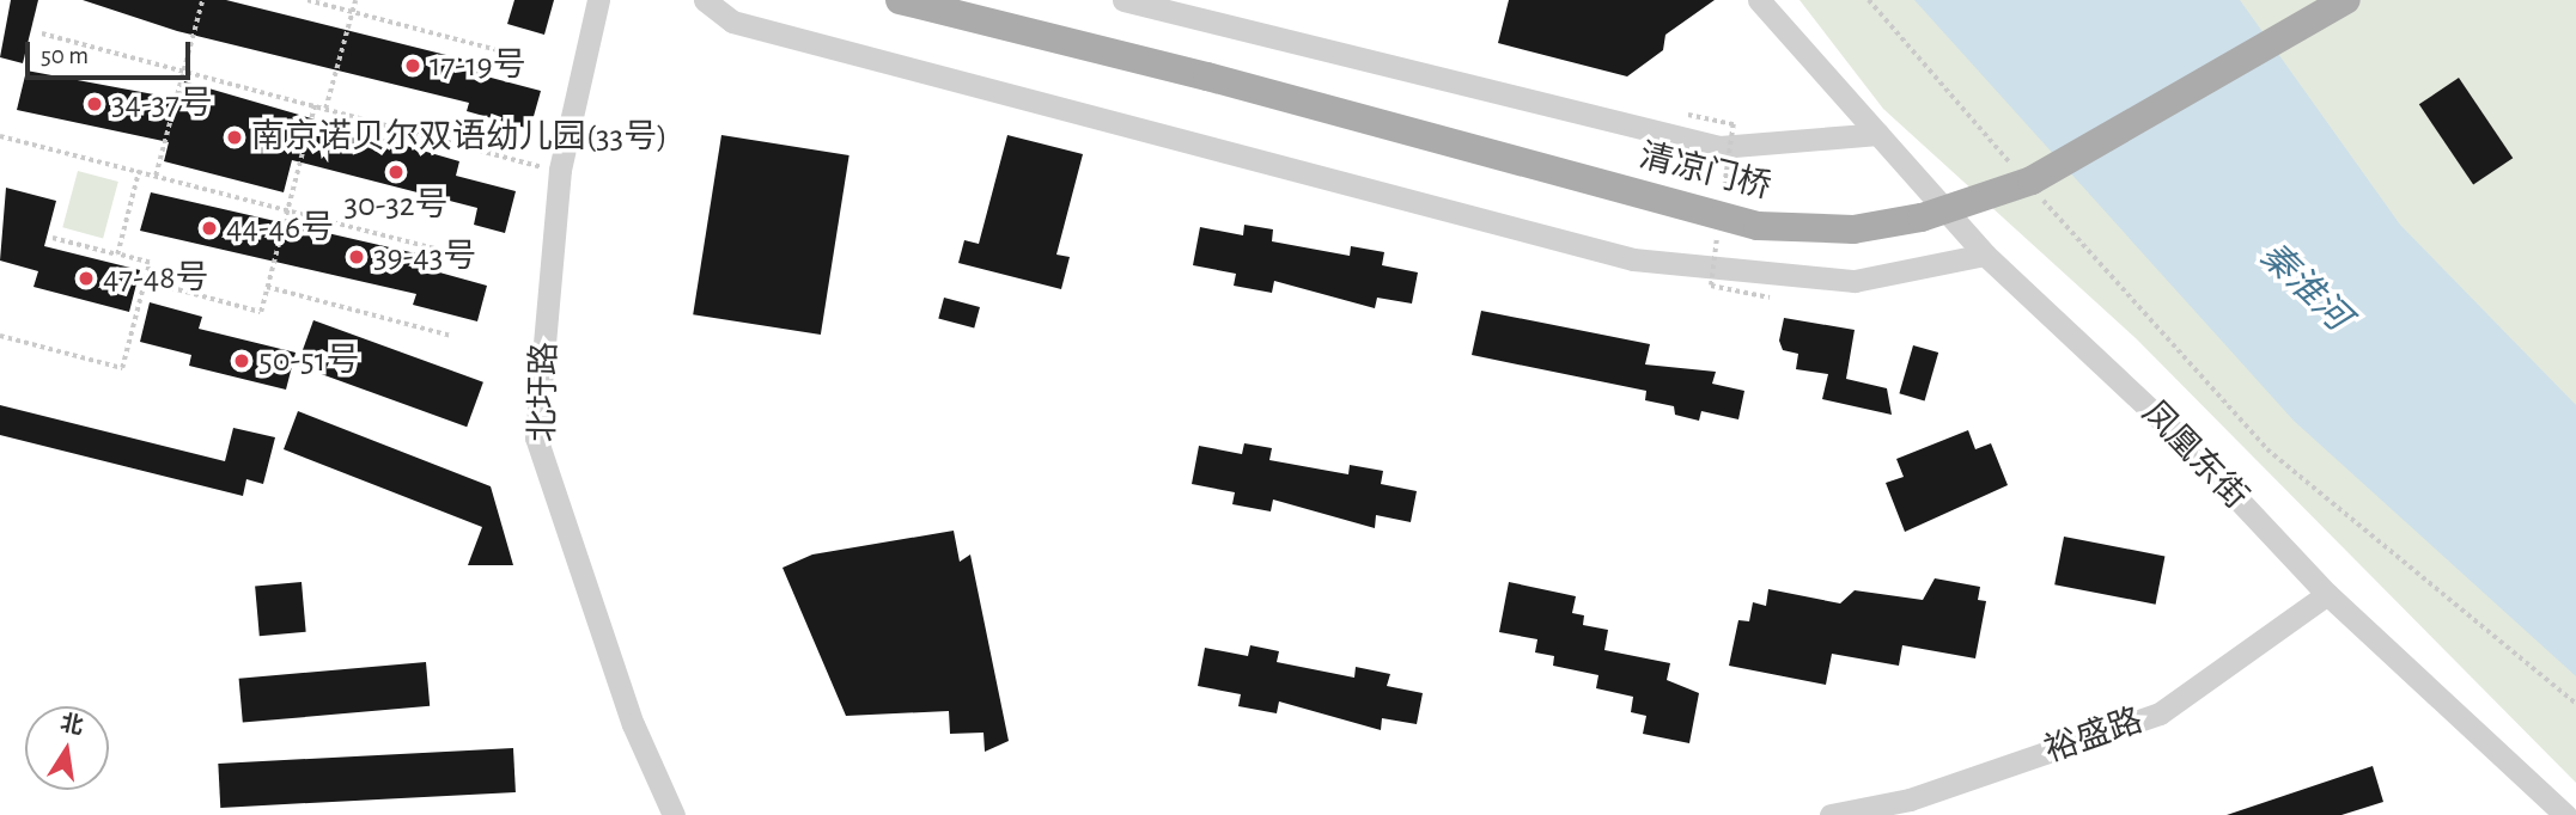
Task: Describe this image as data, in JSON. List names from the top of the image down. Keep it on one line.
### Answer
{"streets":{"main road":["清凉门桥"],"street":["北圩路","凤凰东街","裕盛路"]},"crossings":[["凤凰东街","裕盛路"]],"water":["秦淮河"],"places":["17-19号","34-37号","南京诺贝尔双语幼儿园(33号)","30-32号","44-46号","39-43号","47-48号","50-51号"],"scale_bar":"50 m","north":"top"}
